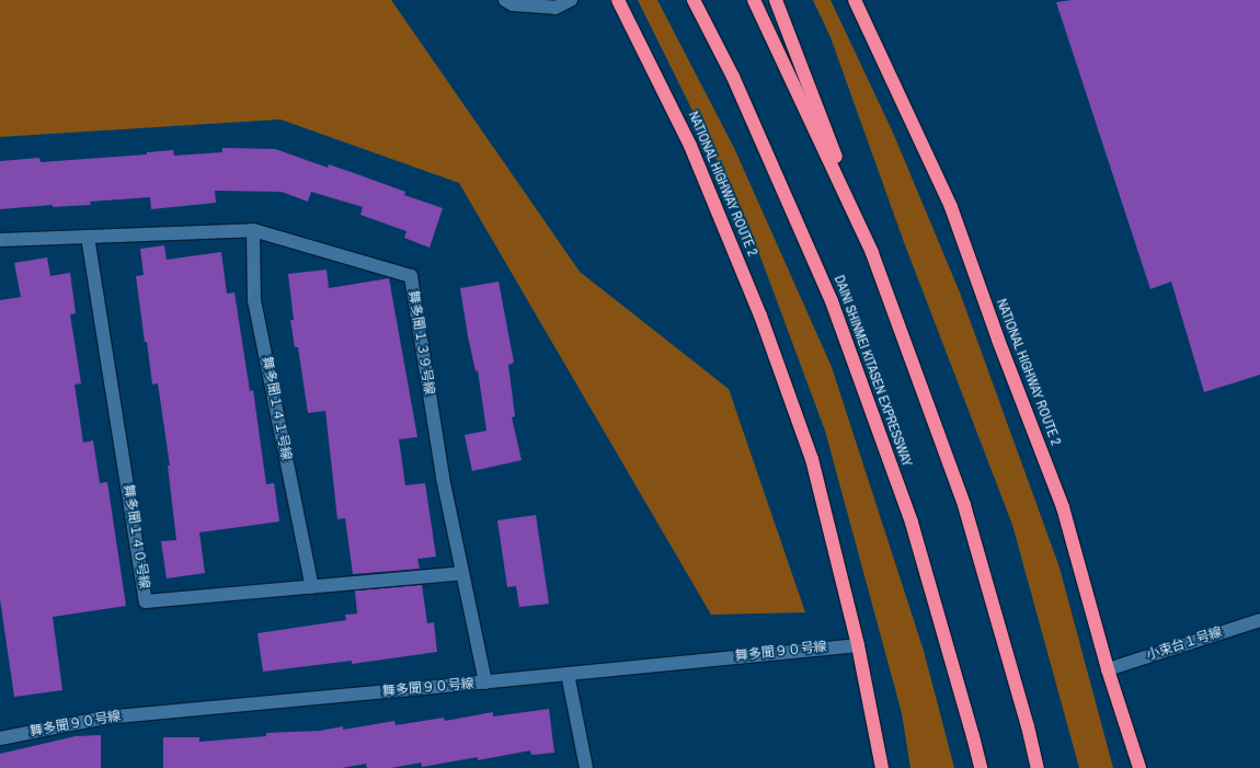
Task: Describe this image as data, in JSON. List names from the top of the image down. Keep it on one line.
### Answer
{"streets":{"highway":["NATIONAL HIGHWAY ROUTE 2","DAINI SHINMEI KITASEN EXPRESSWAY"],"street":["舞多聞１３９号線","舞多聞１４１号線","舞多聞１４０号線","小束台１号線","舞多聞９０号線"]},"crossings":[["NATIONAL HIGHWAY ROUTE 2","小束台１号線"],["NATIONAL HIGHWAY ROUTE 2","舞多聞９０号線"],["舞多聞１３９号線","舞多聞１４１号線"],["舞多聞１３９号線","舞多聞１４０号線"],["舞多聞１３９号線","舞多聞９０号線"],["舞多聞１４１号線","舞多聞１４０号線"]]}
